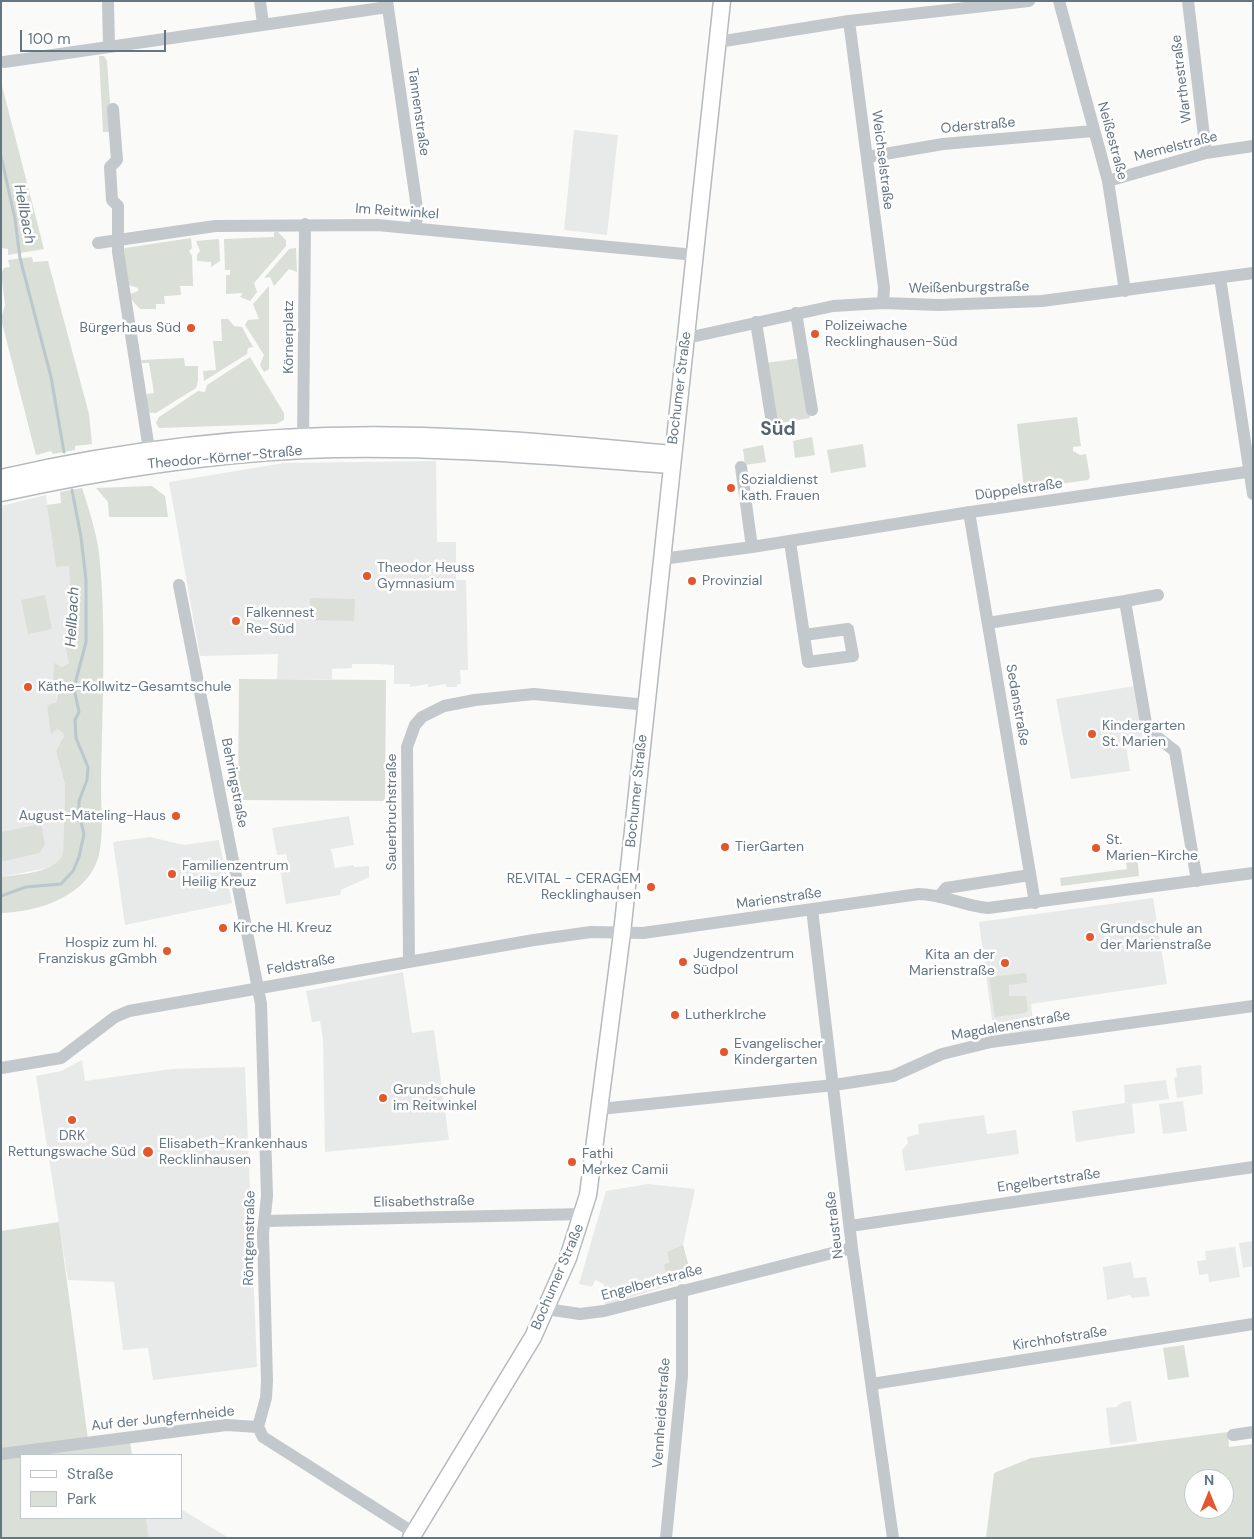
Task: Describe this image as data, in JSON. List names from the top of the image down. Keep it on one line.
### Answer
{"streets":{"main road":["Bochumer Straße","Theodor-Körner-Straße"],"street":["Warthestraße","Tannenstraße","Oderstraße","Neißestraße","Memelstraße","Weichselstraße","Im Reitwinkel","Weißenburgstraße","Körnerplatz","Düppelstraße","Sedanstraße","Behringstraße","Sauerbruchstraße","Marienstraße","Feldstraße","Magdalenenstraße","Engelbertstraße","Elisabethstraße","Neustraße","Röntgenstraße","Kirchhofstraße","Vennheidestraße","Auf der Jungfernheide"]},"crossings":[["Warthestraße","Memelstraße"],["Tannenstraße","Im Reitwinkel"],["Oderstraße","Neißestraße"],["Oderstraße","Weichselstraße"],["Neißestraße","Memelstraße"],["Neißestraße","Weißenburgstraße"],["Weichselstraße","Weißenburgstraße"],["Im Reitwinkel","Körnerplatz"],["Im Reitwinkel","Bochumer Straße"],["Weißenburgstraße","Bochumer Straße"],["Körnerplatz","Theodor-Körner-Straße"],["Bochumer Straße","Theodor-Körner-Straße"],["Bochumer Straße","Düppelstraße"],["Bochumer Straße","Sauerbruchstraße"],["Bochumer Straße","Marienstraße"],["Bochumer Straße","Feldstraße"],["Bochumer Straße","Magdalenenstraße"],["Bochumer Straße","Engelbertstraße"],["Bochumer Straße","Elisabethstraße"],["Düppelstraße","Sedanstraße"],["Sedanstraße","Marienstraße"],["Behringstraße","Feldstraße"],["Behringstraße","Röntgenstraße"],["Sauerbruchstraße","Feldstraße"],["Marienstraße","Feldstraße"],["Marienstraße","Neustraße"],["Feldstraße","Röntgenstraße"],["Magdalenenstraße","Neustraße"],["Engelbertstraße","Neustraße"],["Engelbertstraße","Vennheidestraße"],["Elisabethstraße","Röntgenstraße"],["Neustraße","Kirchhofstraße"],["Röntgenstraße","Auf der Jungfernheide"]],"districts":["Süd"],"water":["Hellbach"],"places":["Bürgerhaus Süd","Polizeiwache Recklinghausen-Süd","Sozialdienst kath. Frauen","Theodor Heuss Gymnasium","Provinzial","Falkennest Re-Süd","Käthe-Kollwitz-Gesamtschule","Kindergarten St. Marien","August-Mäteling-Haus","TierGarten","St. Marien-Kirche","Familienzentrum Heilig Kreuz","RE.VITAL - CERAGEM Recklinghausen","Kirche Hl. Kreuz","Grundschule an der Marienstraße","Hospiz zum hl. Franziskus gGmbh","Jugendzentrum Südpol","Kita an der Marienstraße","LutherkIrche","Evangelischer Kindergarten","Grundschule im Reitwinkel","DRK Rettungswache Süd","Elisabeth-Krankenhaus Recklinhausen","Fathi Merkez Camii"],"legend":["Straße","Park"],"scale_bar":"100 m","north":"top"}
